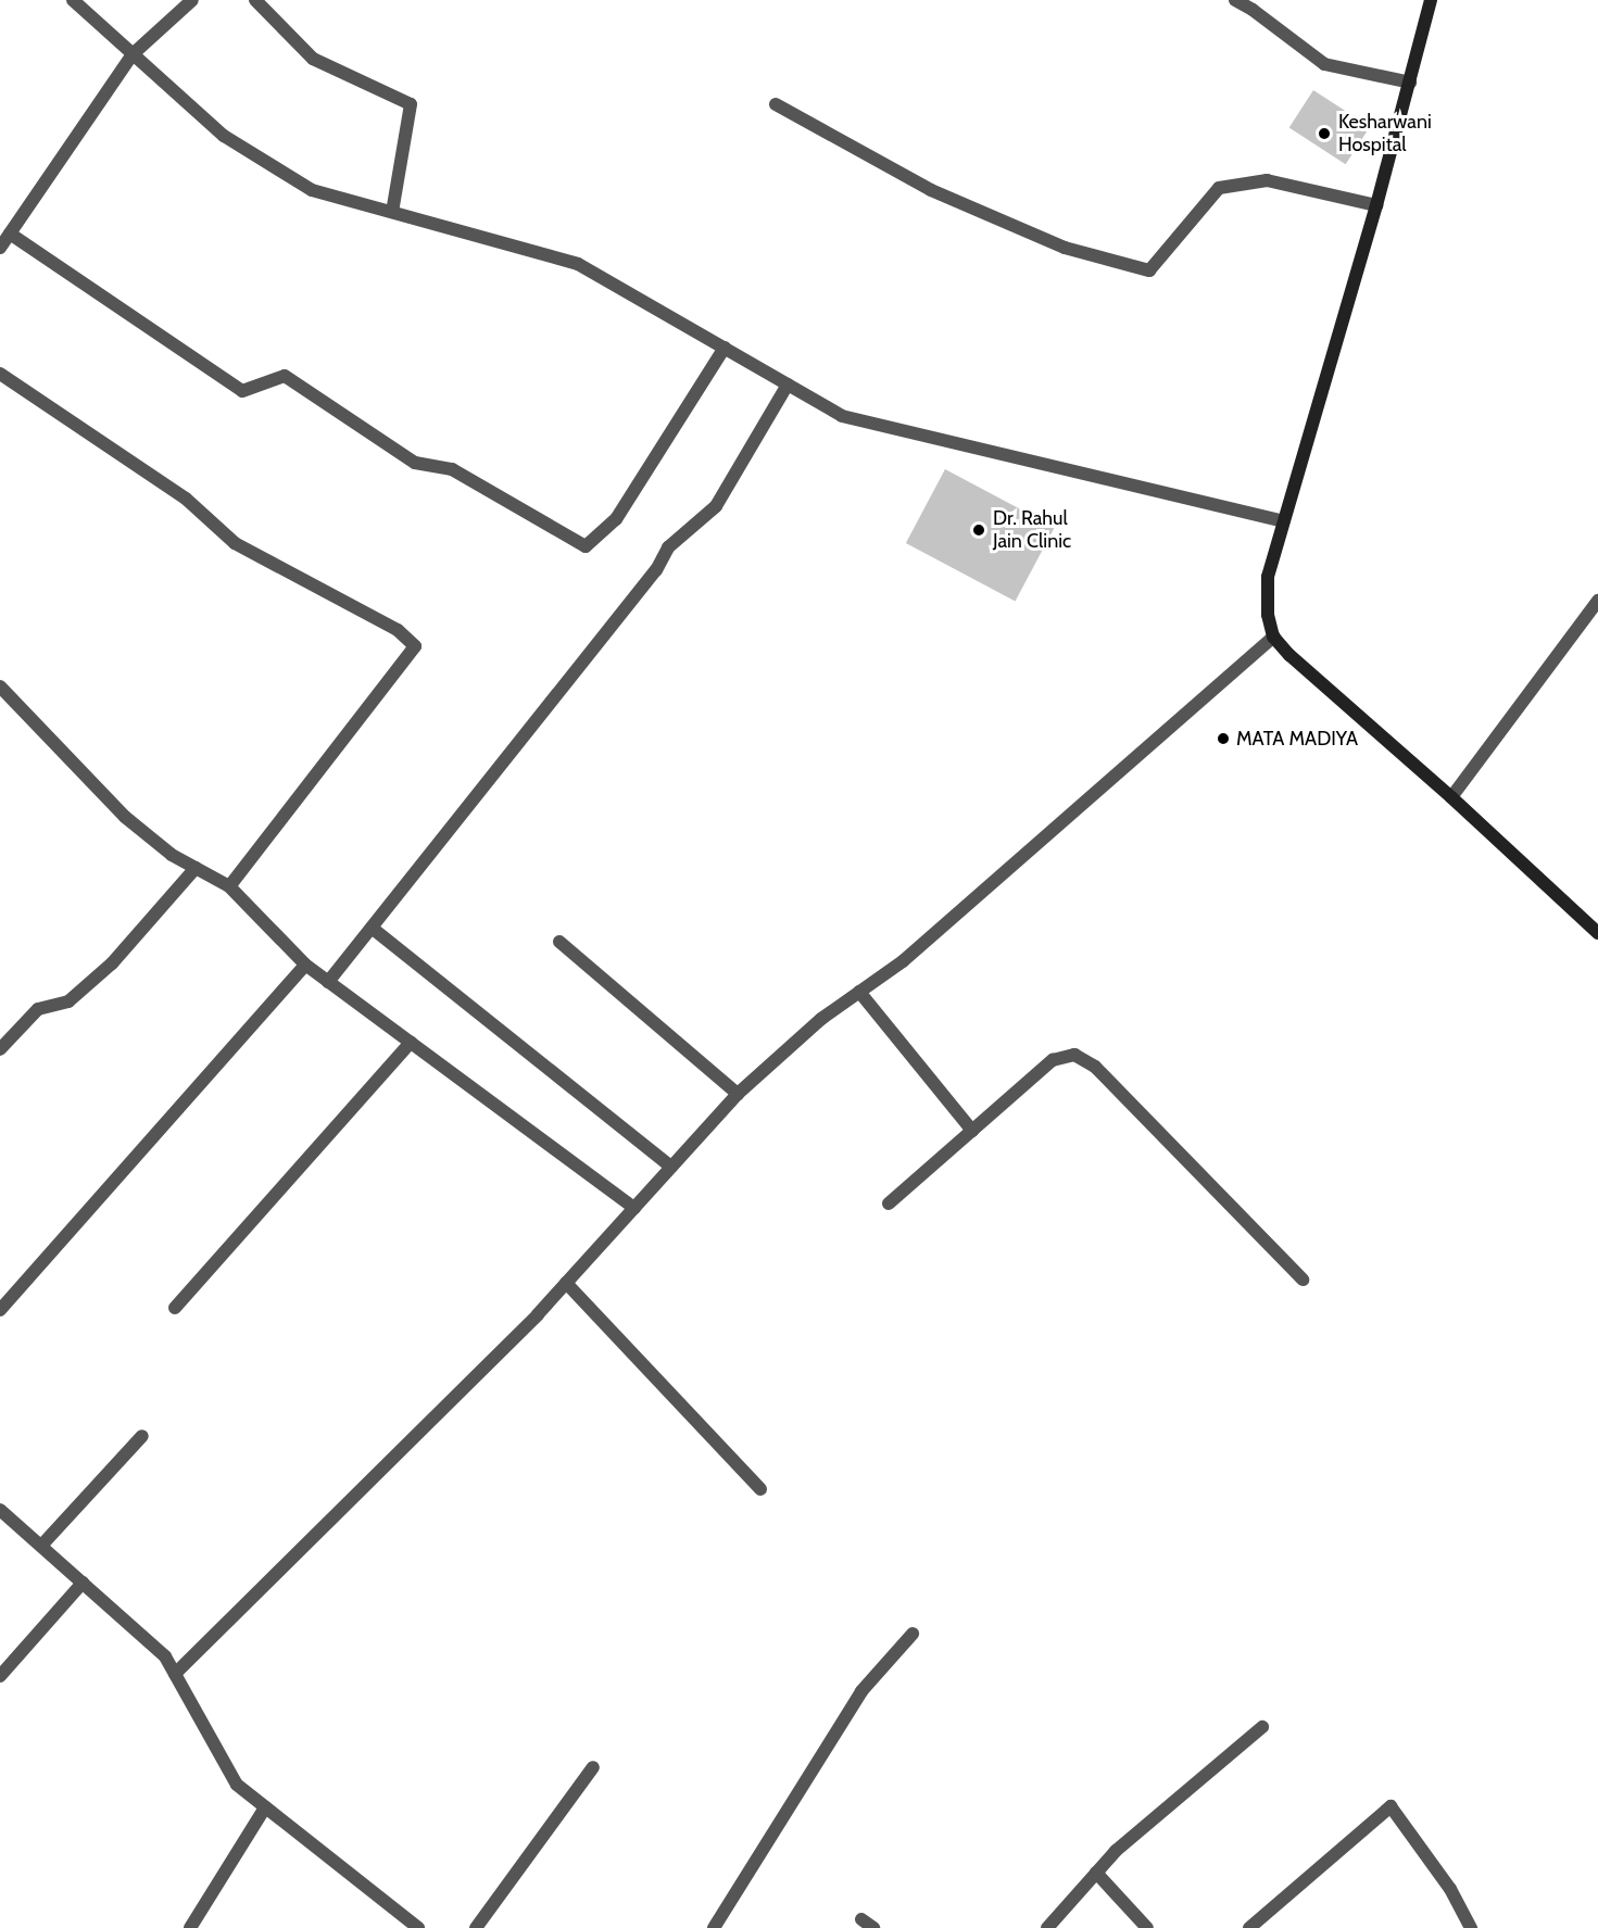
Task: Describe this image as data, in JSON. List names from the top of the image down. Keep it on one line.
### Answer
{"places":["Kesharwani Hospital","Dr. Rahul Jain Clinic","MATA MADIYA"]}
